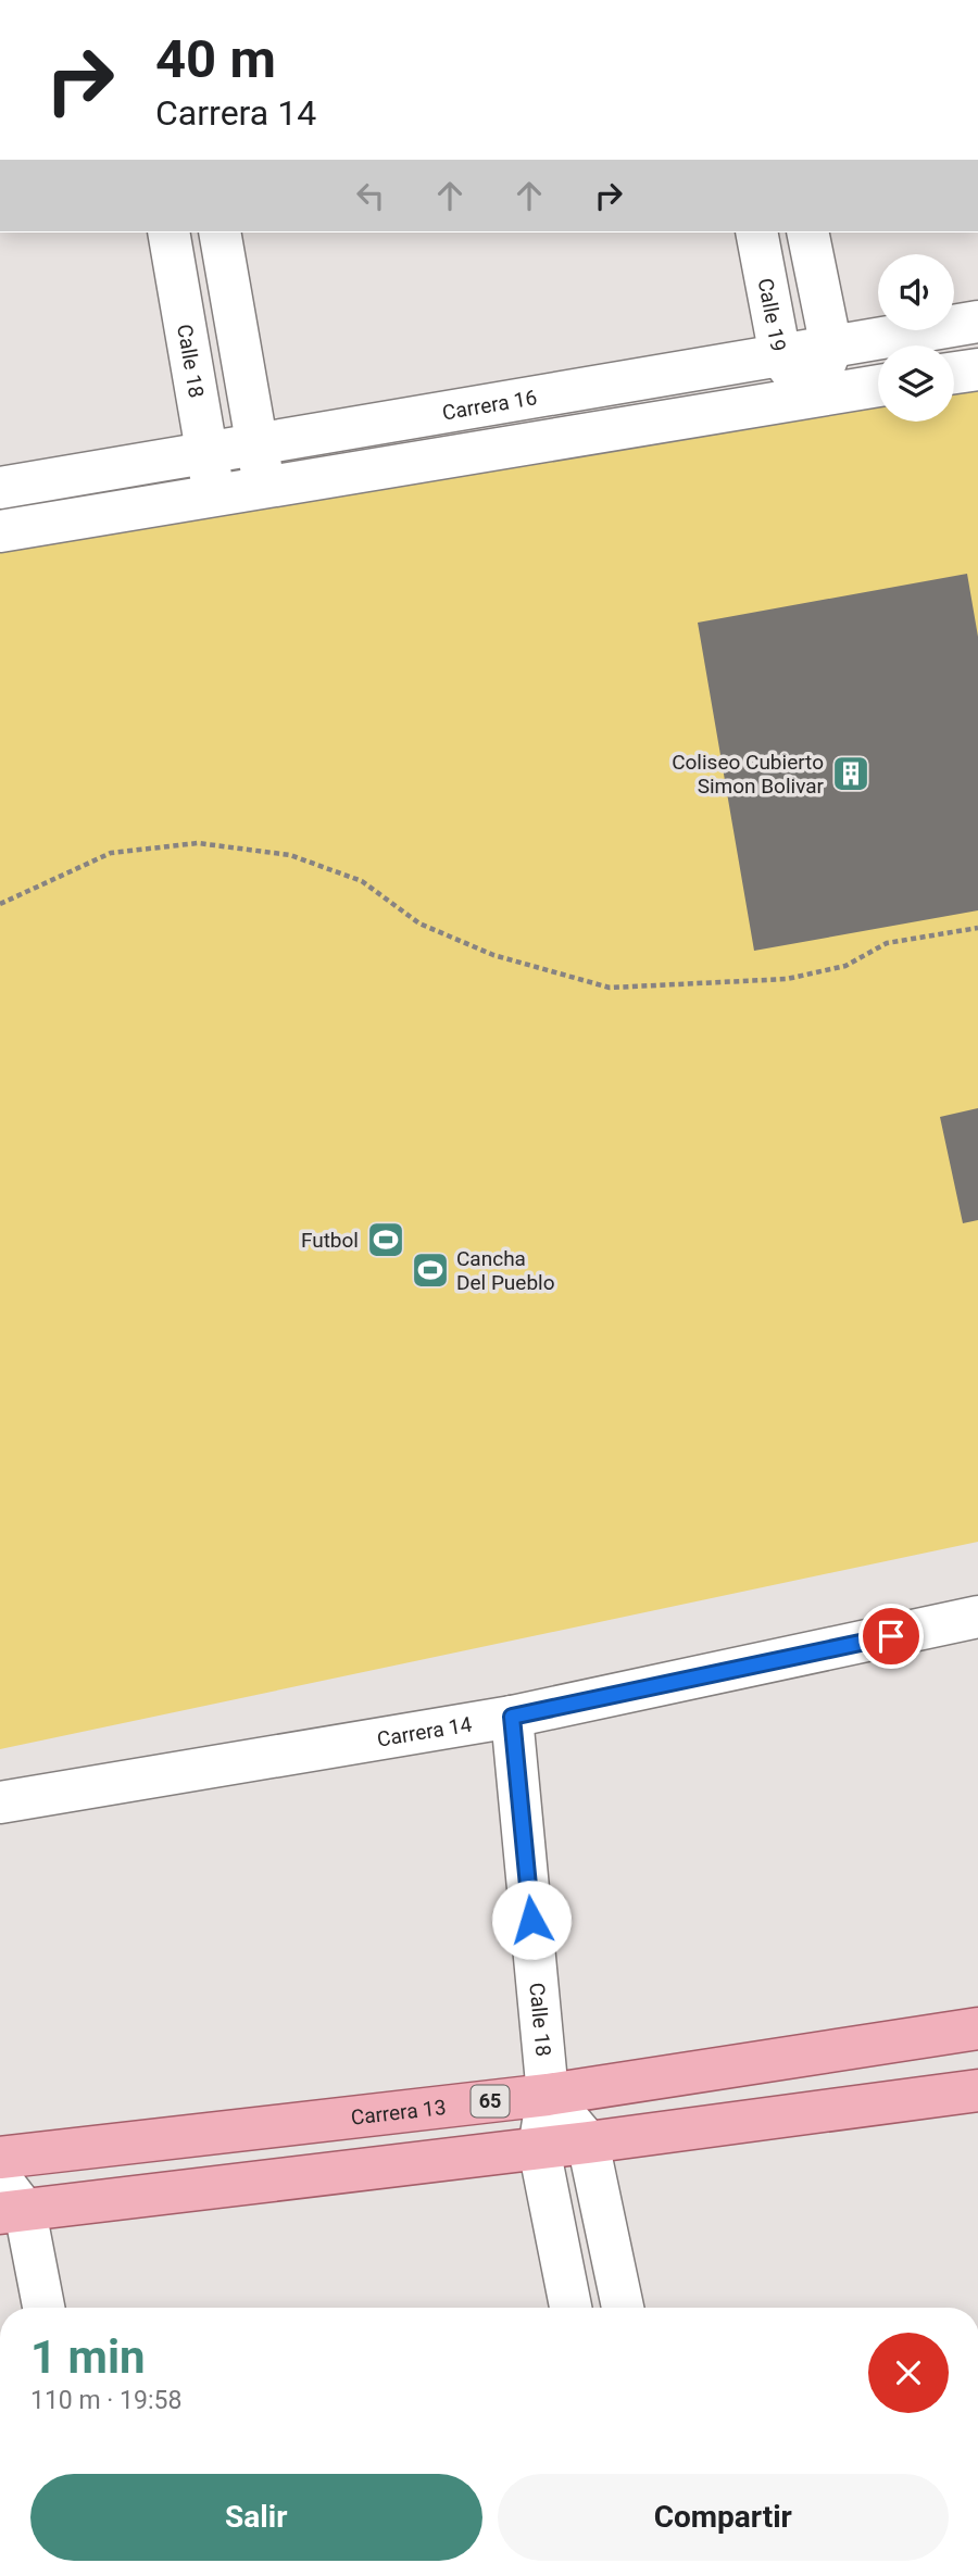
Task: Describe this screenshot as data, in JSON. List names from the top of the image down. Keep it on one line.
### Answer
{"streets":{"main road":["65","Carrera 13"],"street":["Calle 19","Calle 18","Carrera 16","Carrera 14"]},"crossings":[["Calle 19","Carrera 16"],["Calle 18","Carrera 16"],["Calle 18","Carrera 14"],["Calle 18","Carrera 13"]],"places":{"building":["Coliseo Cubierto Simon Bolivar"],"sports":["Futbol","Cancha Del Pueblo"]},"page":{"turn":["40 m","Carrera 14"],"heading":["1 min","110 m · 19:58"],"buttons":["Salir","Compartir"]}}
